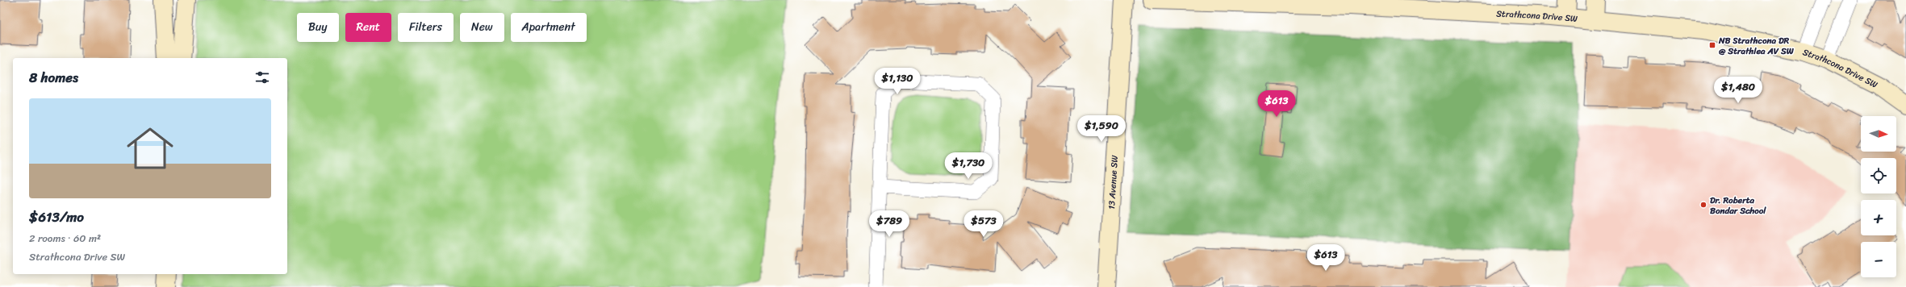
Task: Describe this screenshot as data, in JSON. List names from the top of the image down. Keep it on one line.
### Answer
{"streets":{"street":["Strathcona Drive SW","13 Avenue SW"]},"places":{"transit":["NB Strathcona DR @ Strathlea AV SW"],"other":["Dr. Roberta Bondar School"]},"north":"right","page":{"chip":["Buy","Rent","Filters","New","Apartment"],"heading":"8 homes","price":["$1,130","$1,480","$613","$1,590","$1,730","$789","$573","$613"],"list":[{"name":"$613/mo","note":"2 rooms · 60 m² · Strathcona Drive SW"}],"map_buttons":["+","−"]}}
